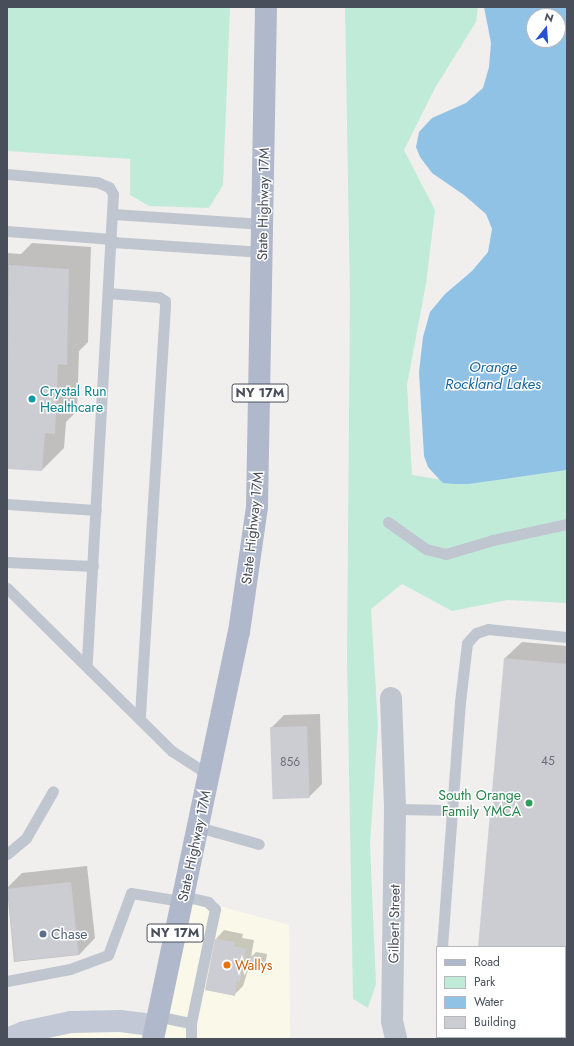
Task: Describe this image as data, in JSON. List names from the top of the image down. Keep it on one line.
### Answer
{"streets":{"main road":["State Highway 17M","NY 17M"],"street":["Gilbert Street"]},"water":["Orange Rockland Lakes"],"places":["Crystal Run Healthcare","South Orange Family YMCA","Chase","Wallys"],"house_numbers":["45","856"],"legend":["Road","Park","Water","Building"],"north":"top"}
